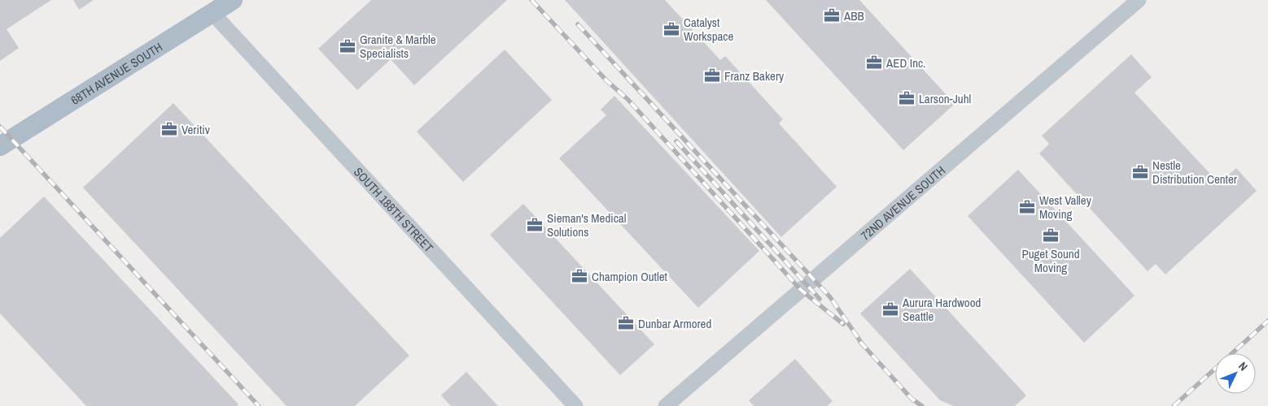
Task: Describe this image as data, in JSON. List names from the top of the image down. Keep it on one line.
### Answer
{"streets":{"main road":["68TH AVENUE SOUTH"],"street":["72ND AVENUE SOUTH","SOUTH 188TH STREET"]},"crossings":[["68TH AVENUE SOUTH","SOUTH 188TH STREET"]],"places":{"office":["ABB","Catalyst Workspace","Granite & Marble Specialists","AED Inc.","Franz Bakery","Larson-Juhl","Veritiv","Nestle Distribution Center","West Valley Moving","Sieman's Medical Solutions","Puget Sound Moving","Champion Outlet","Aurura Hardwood Seattle","Dunbar Armored"]},"north":"top right"}
